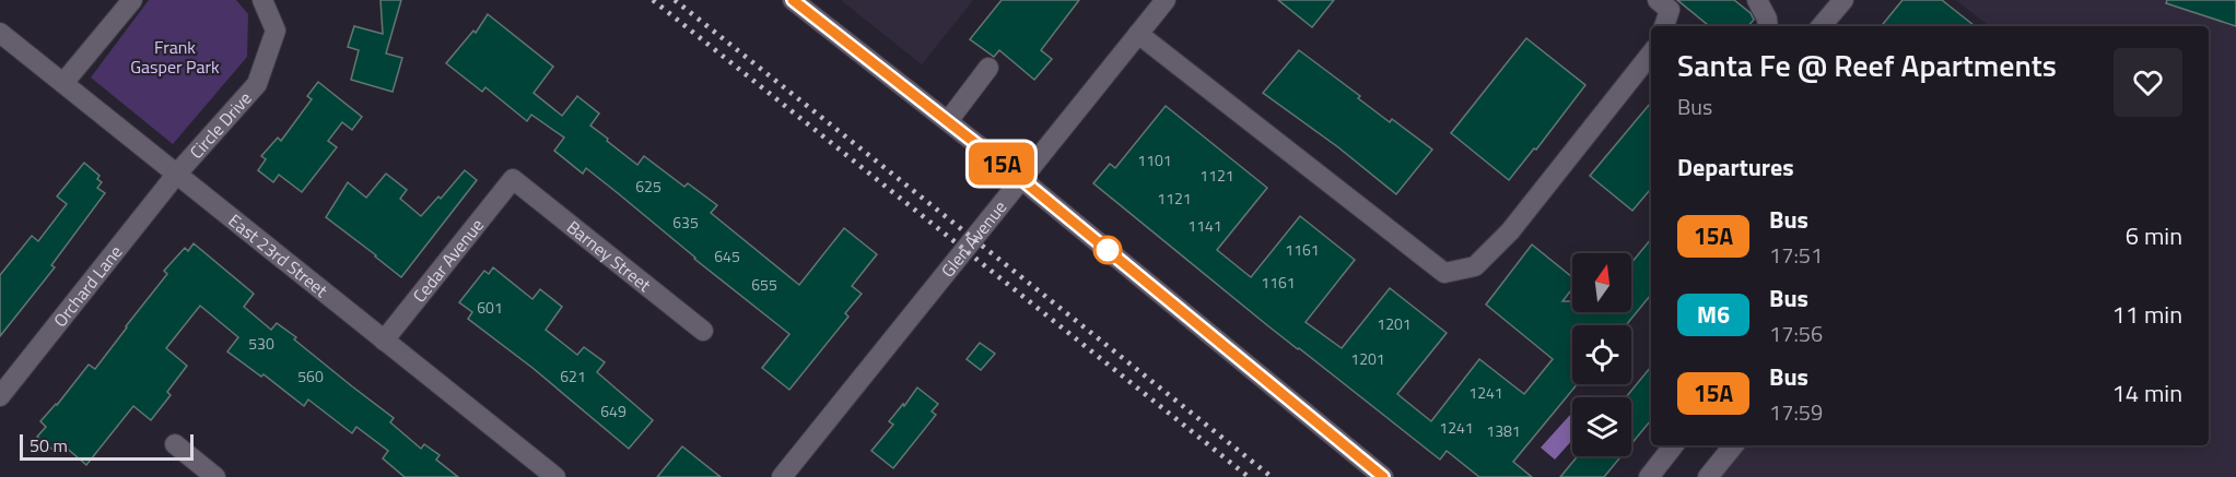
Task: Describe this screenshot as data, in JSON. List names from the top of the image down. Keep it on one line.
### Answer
{"streets":{"street":["Circle Drive","Glen Avenue","East 23rd Street","Barney Street","Cedar Avenue","Orchard Lane"]},"crossings":[["Circle Drive","East 23rd Street"],["Circle Drive","Orchard Lane"],["East 23rd Street","Cedar Avenue"],["East 23rd Street","Orchard Lane"],["Barney Street","Cedar Avenue"]],"parks":["Frank Gasper Park"],"lines":["bus line 15A"],"house_numbers":["1101","1121","625","1121","635","1141","1161","645","1161","655","601","1201","530","1201","560","621","1241","649","1241","1381"],"scale_bar":"50 m","north":"top","page":{"on_map":"15A","heading":[["Santa Fe @ Reef Apartments","Bus"],"Departures"],"list":[{"mark":"15A","name":"Bus","note":"17:51","value":"6 min"},{"mark":"M6","name":"Bus","note":"17:56","value":"11 min"},{"mark":"15A","name":"Bus","note":"17:59","value":"14 min"}],"scale":"50 m"}}
